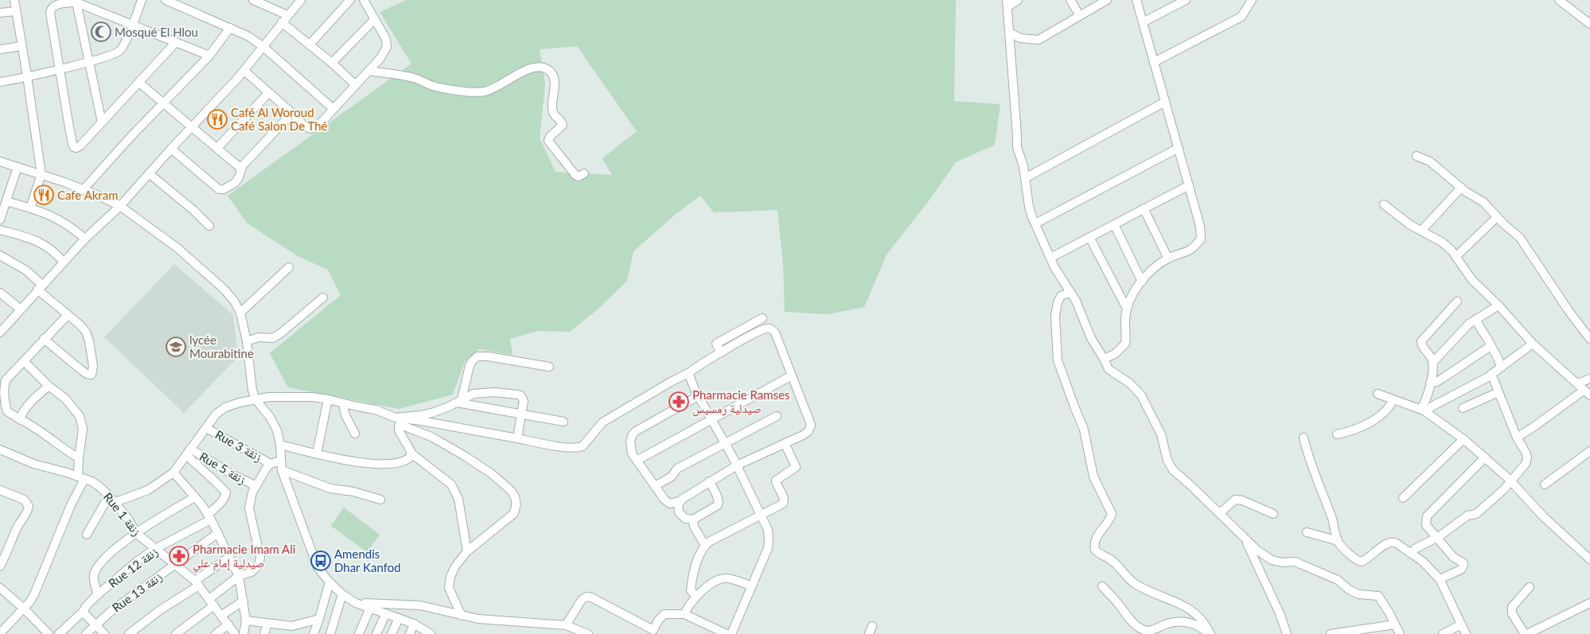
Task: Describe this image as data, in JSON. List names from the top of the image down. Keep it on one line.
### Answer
{"streets":{"street":["Rue 3 زنقة","Rue 5 زنقة","Rue 1 زنقة","Rue 12 زنقة","Rue 13 زنقة"]},"crossings":[["Rue 5 زنقة","Rue 12 زنقة"],["Rue 1 زنقة","Rue 12 زنقة"],["Rue 1 زنقة","Rue 13 زنقة"]],"places":{"mosque":["Mosqué El Hlou"],"restaurant":["Café Al Woroud Café Salon De Thé","Cafe Akram"],"school or university":["lycée Mourabitine"],"pharmacy":["Pharmacie Ramses صيدلية رمسيس","Pharmacie Imam Ali صيدلية إمام علي"],"bus stop":["Amendis Dhar Kanfod"]}}
